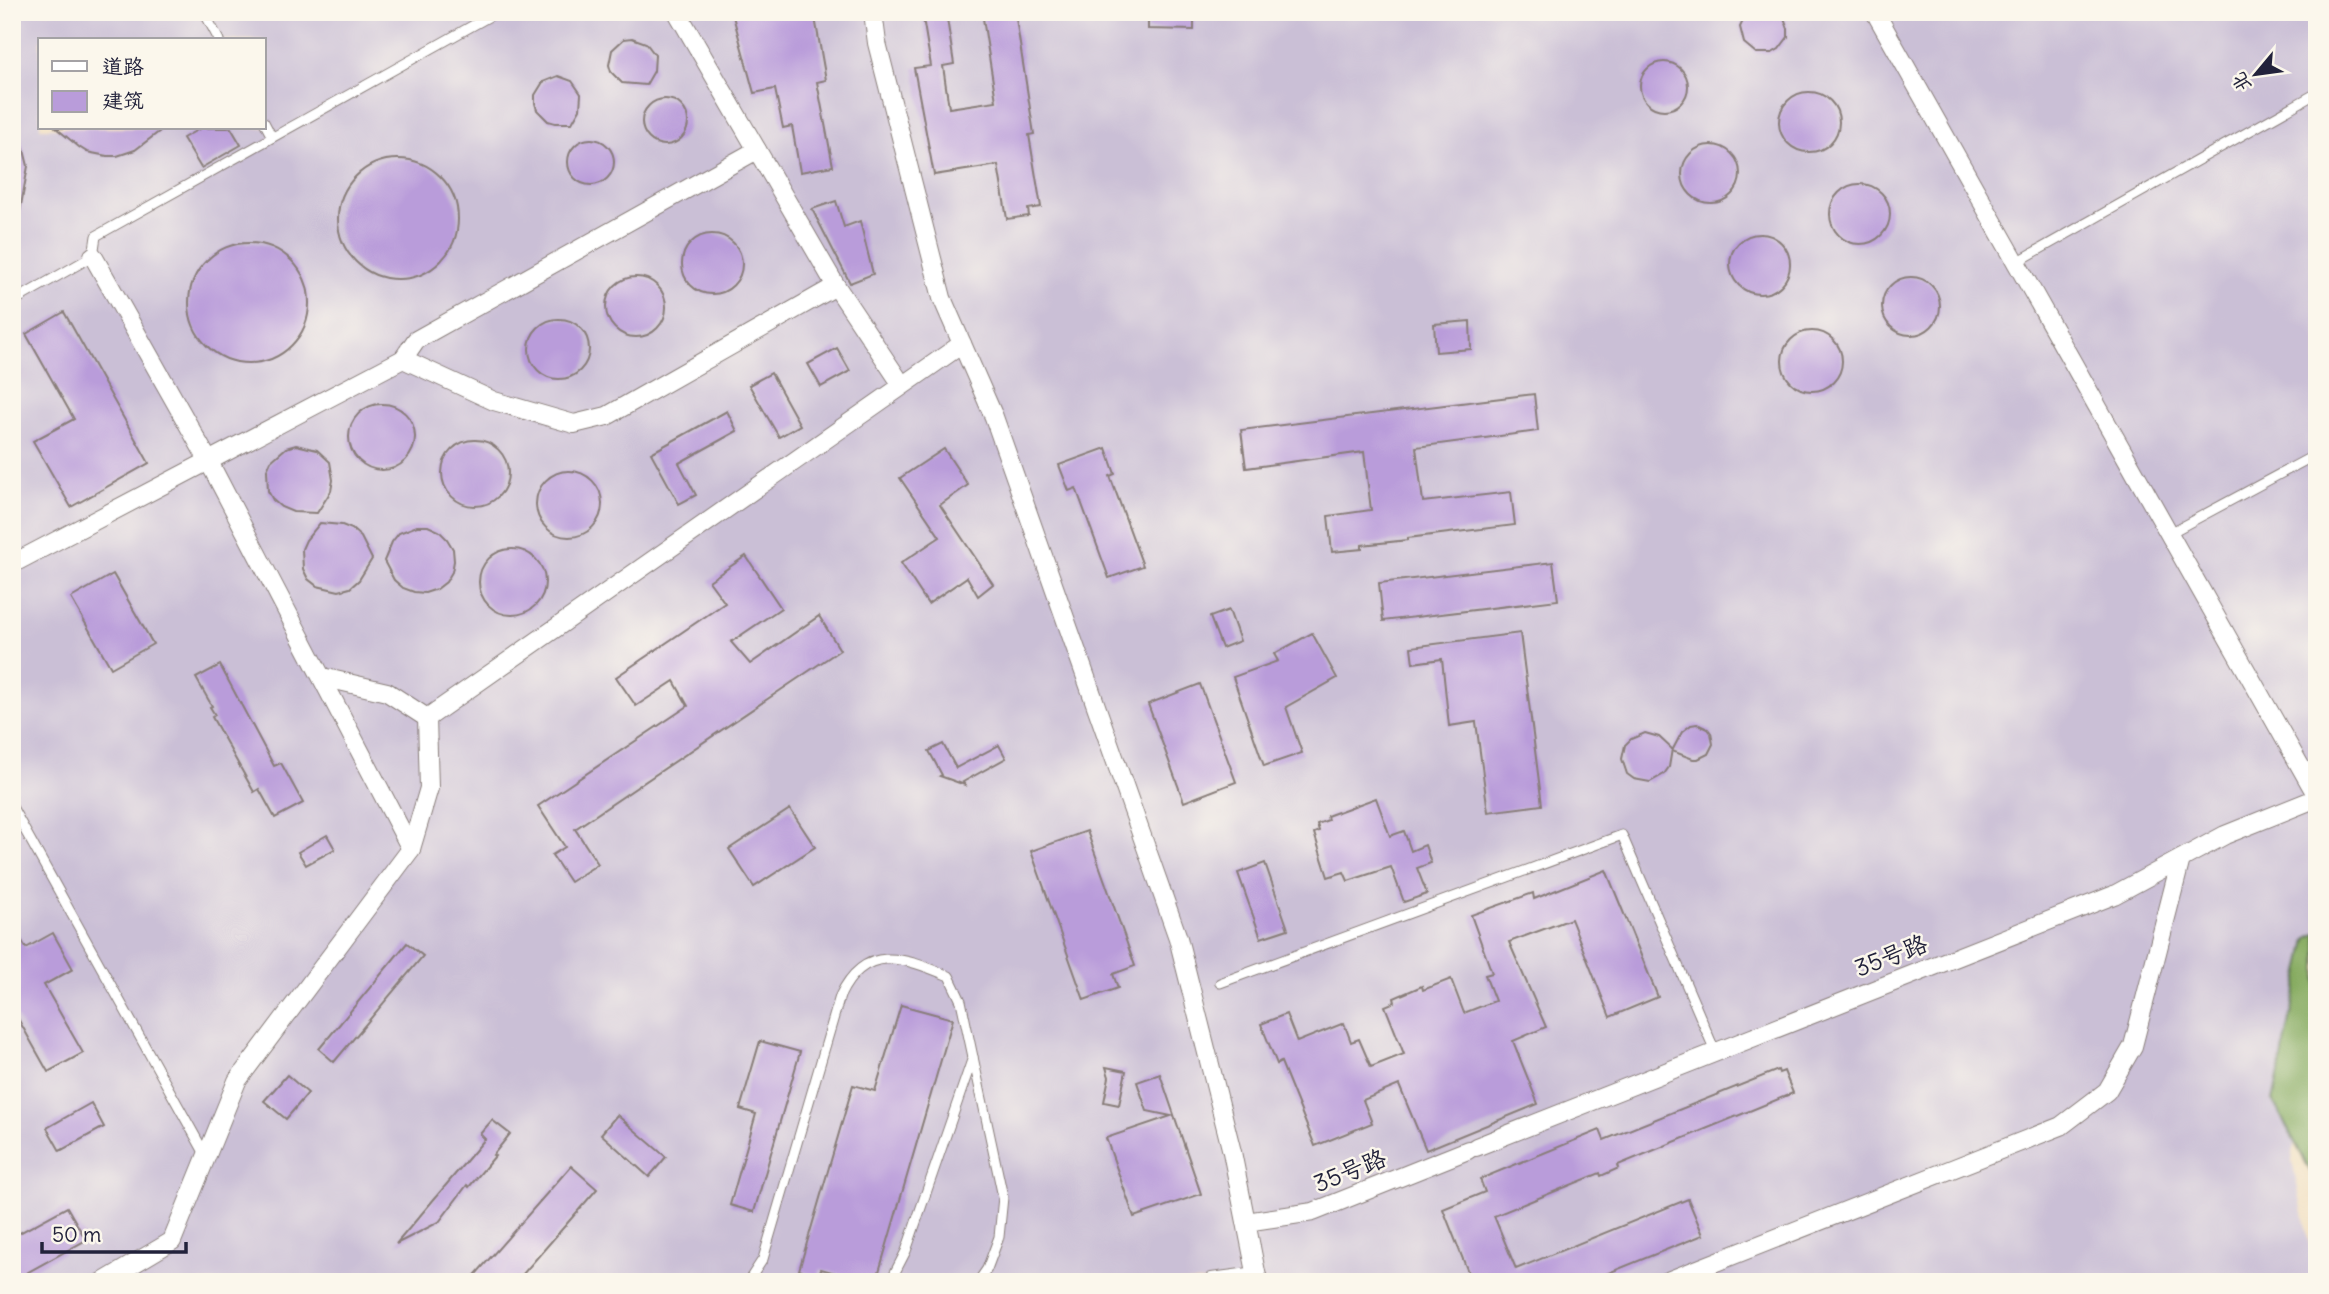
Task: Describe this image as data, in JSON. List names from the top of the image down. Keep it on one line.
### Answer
{"streets":{"street":["35号路"]},"legend":["道路","建筑"],"scale_bar":"50 m","north":"bottom left"}
